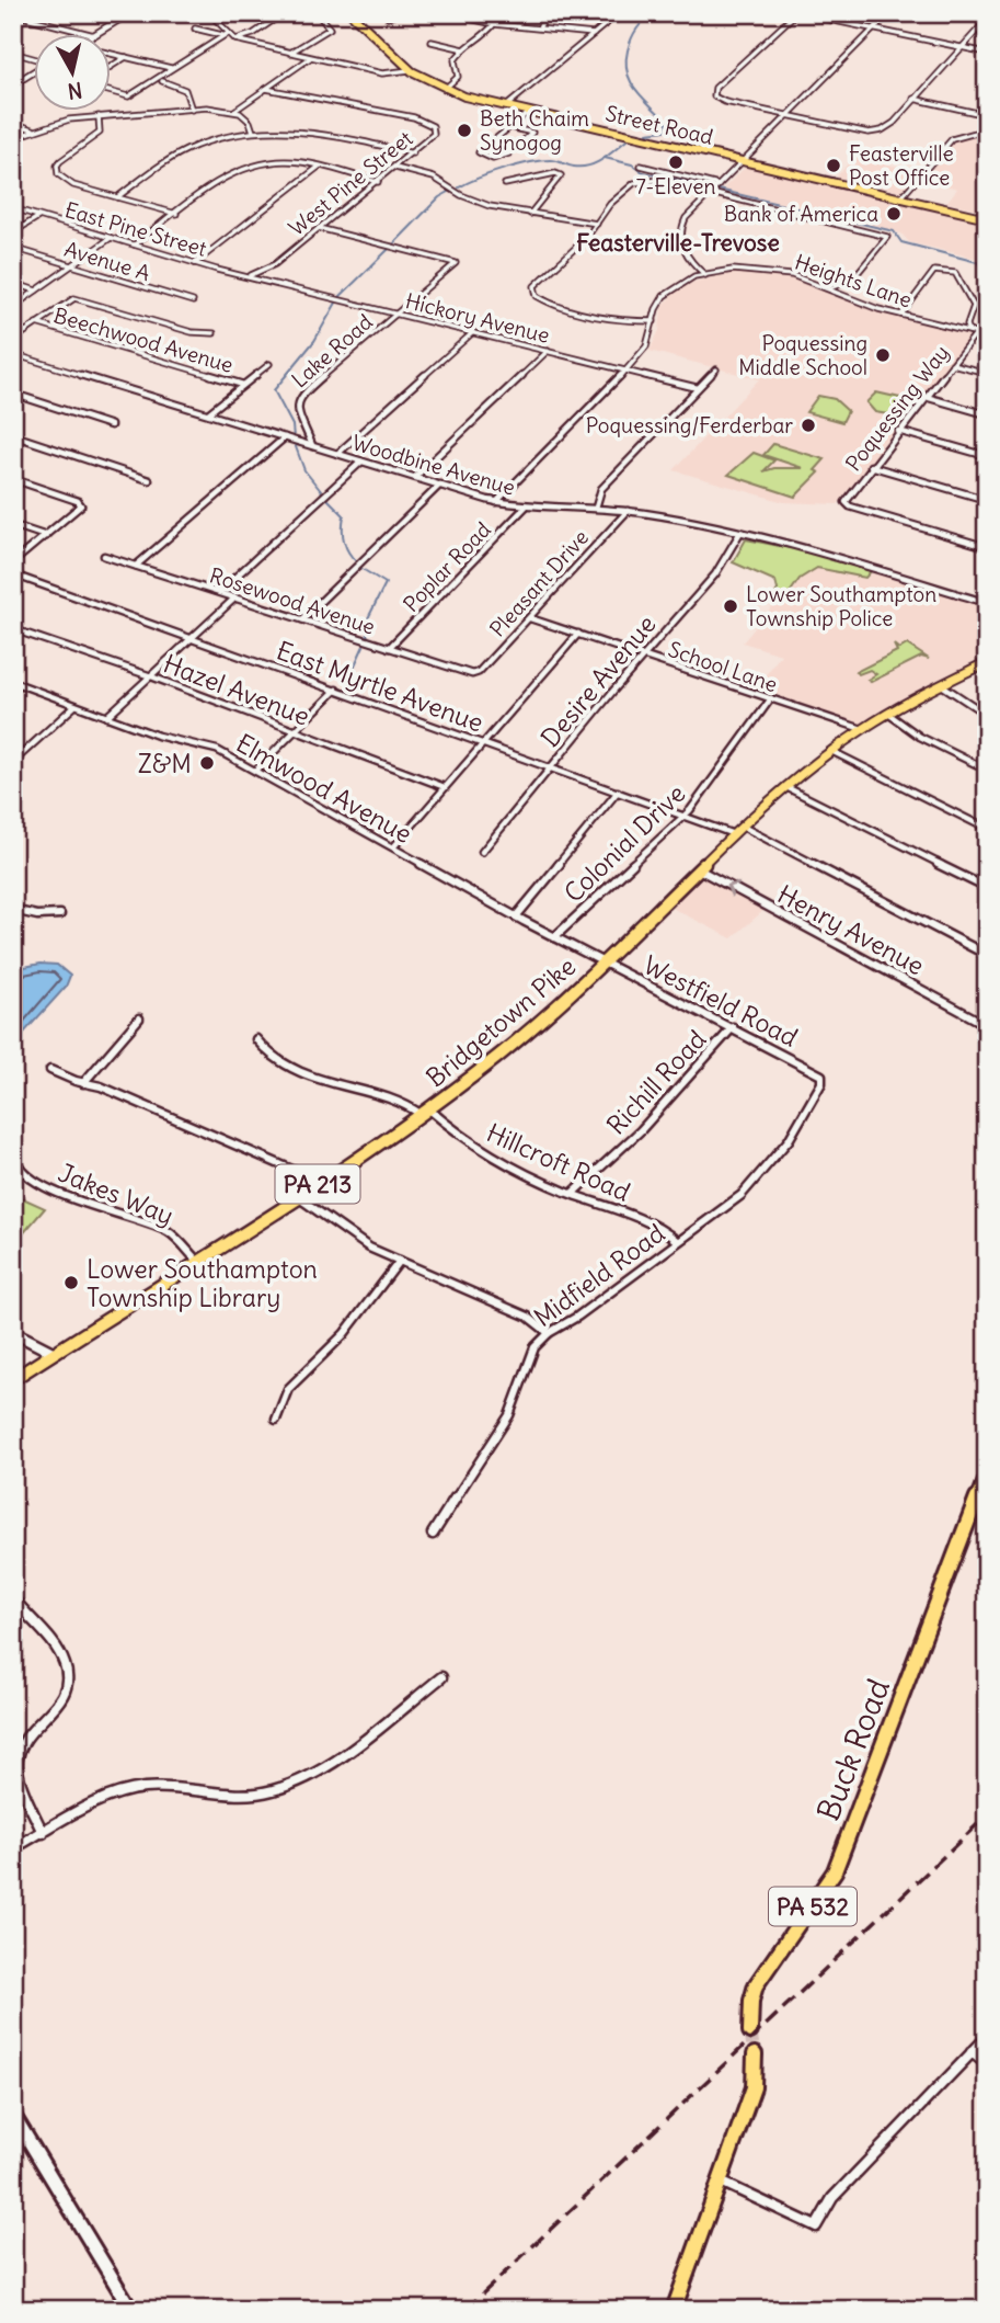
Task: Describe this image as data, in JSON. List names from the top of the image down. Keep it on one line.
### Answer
{"streets":{"main road":["Street Road","Bridgetown Pike","PA 213","Buck Road","PA 532"],"street":["West Pine Street","East Pine Street","Avenue A","Heights Lane","Hickory Avenue","Beechwood Avenue","Lake Road","Poquessing Way","Woodbine Avenue","Poplar Road","Pleasant Drive","Rosewood Avenue","School Lane","Desire Avenue","East Myrtle Avenue","Hazel Avenue","Elmwood Avenue","Colonial Drive","Henry Avenue","Westfield Road","Richill Road","Hillcroft Road","Jakes Way","Midfield Road"]},"crossings":[["West Pine Street","East Pine Street"],["West Pine Street","Hickory Avenue"],["West Pine Street","Lake Road"],["East Pine Street","Hickory Avenue"],["Heights Lane","Hickory Avenue"],["Heights Lane","Poquessing Way"],["Heights Lane","Poplar Road"],["Hickory Avenue","Lake Road"],["Hickory Avenue","Poplar Road"],["Hickory Avenue","Pleasant Drive"],["Lake Road","Woodbine Avenue"],["Woodbine Avenue","Poplar Road"],["Woodbine Avenue","Pleasant Drive"],["Woodbine Avenue","Desire Avenue"],["Poplar Road","Rosewood Avenue"],["Pleasant Drive","Rosewood Avenue"],["Pleasant Drive","School Lane"],["School Lane","Desire Avenue"],["School Lane","Colonial Drive"],["School Lane","Bridgetown Pike"],["Desire Avenue","East Myrtle Avenue"],["East Myrtle Avenue","Colonial Drive"],["East Myrtle Avenue","Bridgetown Pike"],["Elmwood Avenue","Colonial Drive"],["Elmwood Avenue","Westfield Road"],["Elmwood Avenue","Bridgetown Pike"],["Henry Avenue","Bridgetown Pike"],["Westfield Road","Bridgetown Pike"],["Westfield Road","Richill Road"],["Westfield Road","Midfield Road"],["Bridgetown Pike","Hillcroft Road"],["Bridgetown Pike","Jakes Way"],["Richill Road","Hillcroft Road"],["Hillcroft Road","Midfield Road"]],"districts":["Feasterville-Trevose"],"places":["Beth Chaim Synogog","7-Eleven","Feasterville Post Office","Bank of America","Poquessing Middle School","Poquessing/Ferderbar","Lower Southampton Township Police","Z&M","Lower Southampton Township Library"],"north":"bottom"}
